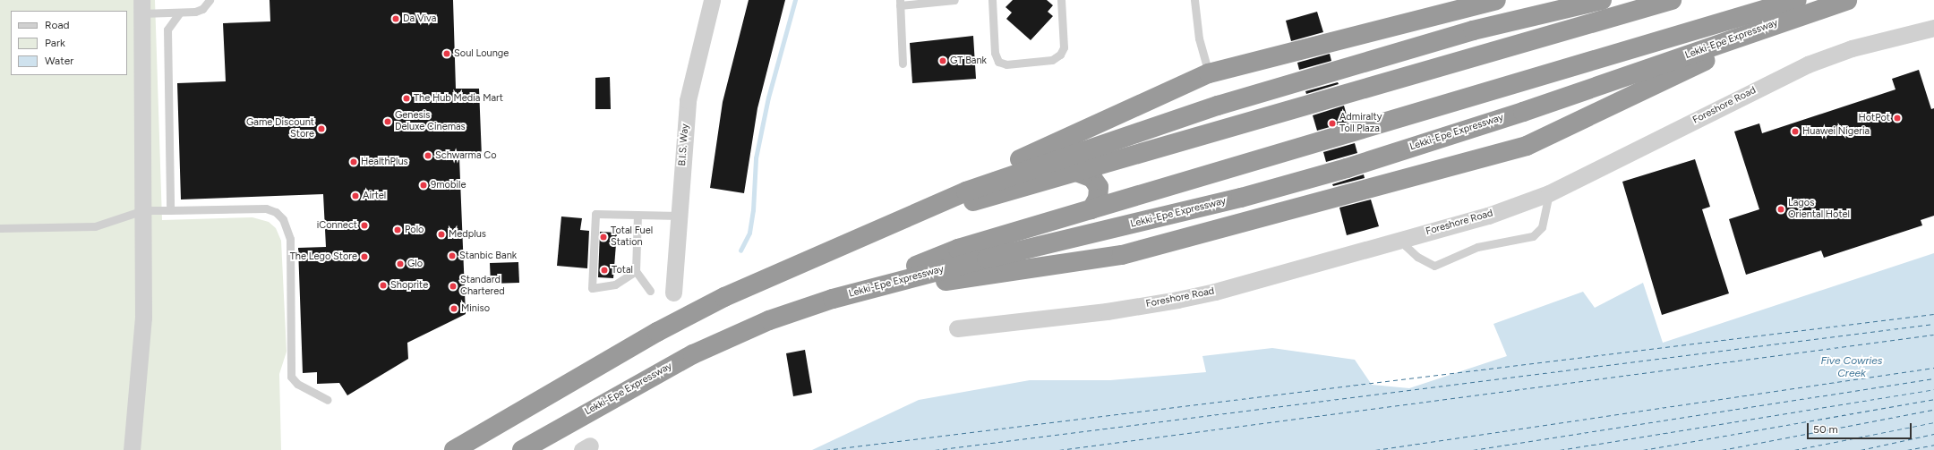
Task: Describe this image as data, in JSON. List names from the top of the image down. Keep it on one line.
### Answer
{"streets":{"highway":["Lekki-Epe Expressway"],"street":["Foreshore Road","B.I.S. Way"]},"water":["Five Cowries Creek"],"places":["Da Viva","Soul Lounge","GT Bank","The Hub Media Mart","HotPot","Genesis Deluxe Cinemas","Admiralty Toll Plaza","Game Discount Store","Huawei Nigeria","Schwarma Co","HealthPlus","9mobile","Airtel","Lagos Oriental Hotel","iConnect","Polo","Medplus","Total Fuel Station","Stanbic Bank","The Lego Store","Glo","Total","Shoprite","Standard Chartered","Miniso"],"legend":["Road","Park","Water"],"scale_bar":"50 m"}
